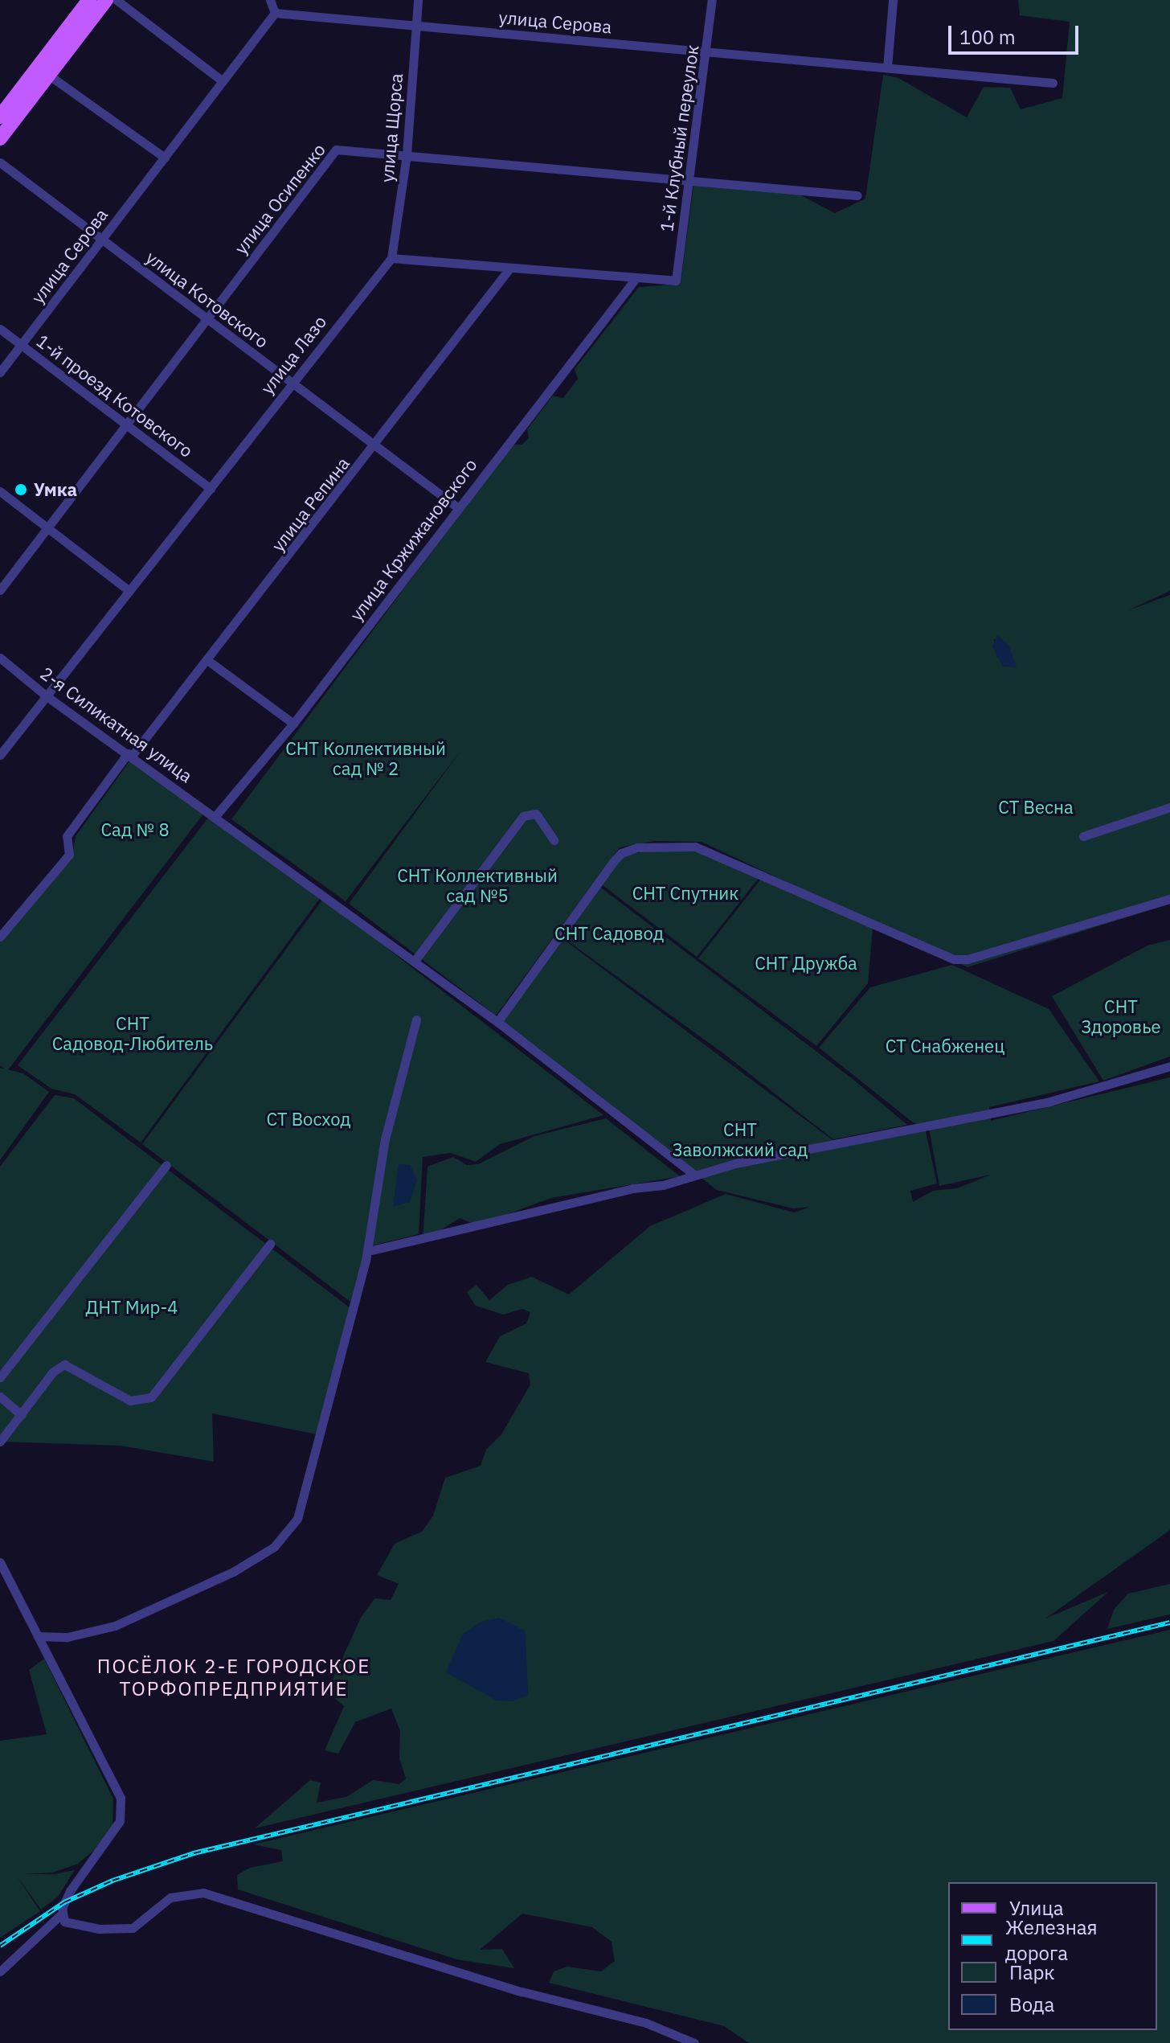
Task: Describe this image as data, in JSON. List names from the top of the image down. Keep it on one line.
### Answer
{"streets":{"street":["улица Серова","улица Щорса","1-й Клубный переулок","улица Осипенко","улица Котовского","улица Лазо","1-й проезд Котовского","улица Репина","улица Кржижановского","2-я Силикатная улица"]},"crossings":[["улица Серова","улица Щорса"],["улица Серова","1-й Клубный переулок"],["улица Серова","улица Котовского"],["улица Серова","1-й проезд Котовского"],["улица Щорса","улица Осипенко"],["улица Щорса","улица Лазо"],["1-й Клубный переулок","улица Осипенко"],["1-й Клубный переулок","улица Кржижановского"],["улица Осипенко","улица Котовского"],["улица Осипенко","1-й проезд Котовского"],["улица Котовского","улица Лазо"],["улица Котовского","улица Репина"],["улица Котовского","улица Кржижановского"],["улица Лазо","1-й проезд Котовского"],["улица Лазо","2-я Силикатная улица"],["улица Репина","2-я Силикатная улица"],["улица Кржижановского","2-я Силикатная улица"]],"districts":["ПОСЁЛОК 2-Е ГОРОДСКОЕ ТОРФОПРЕДПРИЯТИЕ"],"parks":["СНТ Коллективный сад № 2","СТ Весна","Сад № 8","СНТ Коллективный сад №5","СНТ Спутник","СНТ Садовод","СНТ Дружба","СНТ Здоровье","СНТ Садовод-Любитель","СТ Снабженец","СТ Восход","СНТ Заволжский сад","ДНТ Мир-4"],"places":["Умка"],"legend":["Улица","Железная дорога","Парк","Вода"],"scale_bar":"100 m"}
